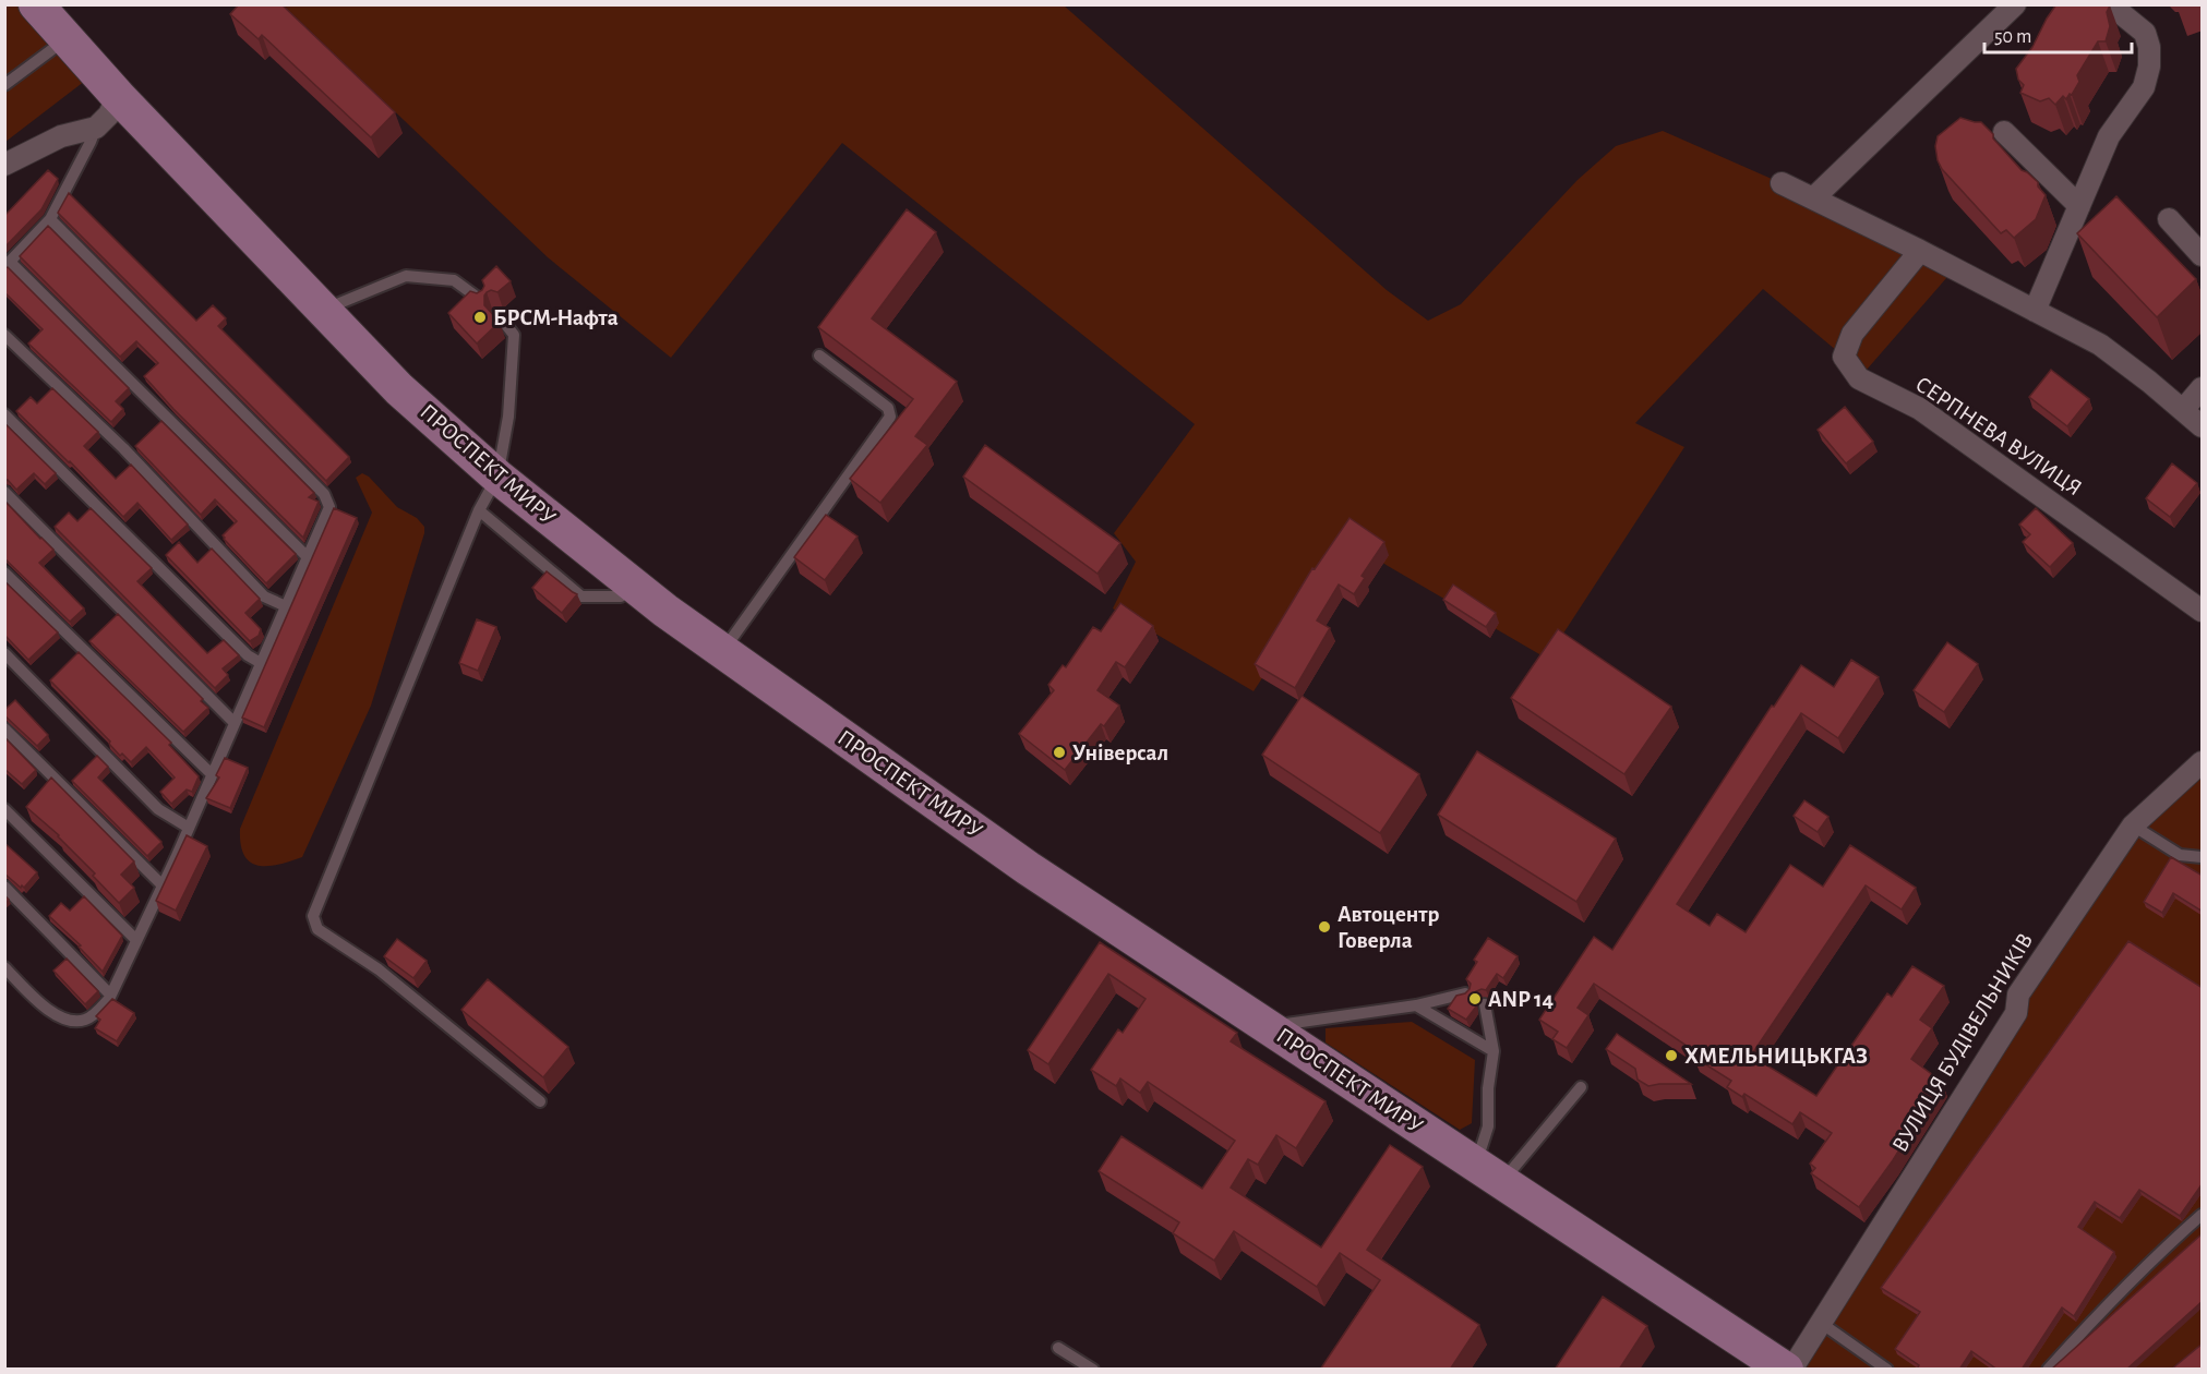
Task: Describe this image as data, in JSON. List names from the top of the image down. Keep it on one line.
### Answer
{"streets":{"main road":["ПРОСПЕКТ МИРУ"],"street":["СЕРПНЕВА ВУЛИЦЯ","ВУЛИЦЯ БУДІВЕЛЬНИКІВ"]},"places":["БРСМ-Нафта","Універсал","Автоцентр Говерла","ANP 14","ХМЕЛЬНИЦЬКГАЗ"],"scale_bar":"50 m"}
